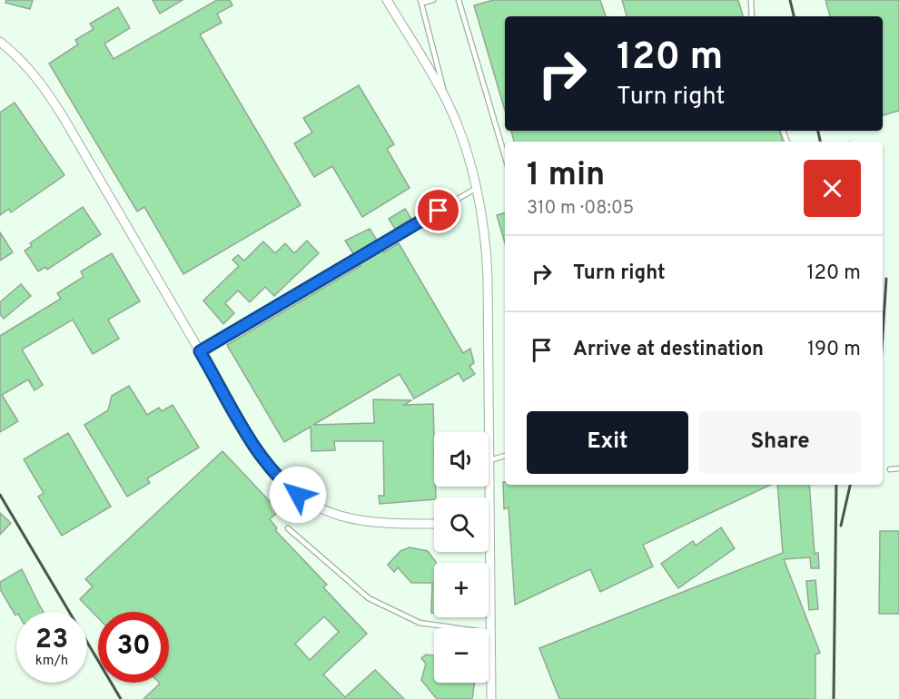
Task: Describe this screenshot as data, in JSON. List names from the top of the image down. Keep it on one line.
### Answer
{"page":{"turn":["120 m","Turn right"],"heading":["1 min","310 m · 08:05"],"list":[{"name":"Turn right","value":"120 m"},{"name":"Arrive at destination","value":"190 m"}],"buttons":["Exit","Share"],"map_buttons":["+","−"],"speed":"23 km/h","limit":"30"}}
